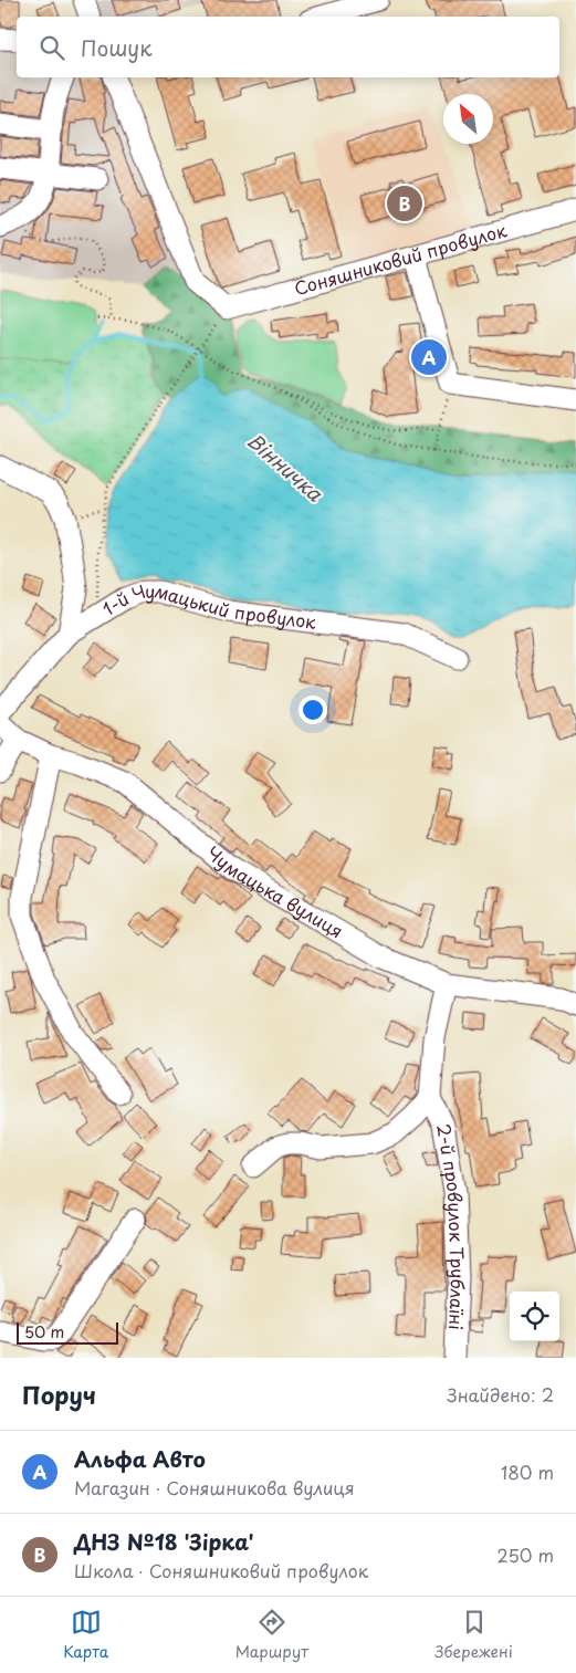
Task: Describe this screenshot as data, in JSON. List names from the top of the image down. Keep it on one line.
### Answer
{"streets":{"street":["Соняшниковий провулок","1-й Чумацький провулок","Чумацька вулиця","2-й провулок Трублаїні"]},"water":["Вінничка"],"scale_bar":"50 m","north":"top left","page":{"search":"Пошук","pins":["B","A"],"scale":"50 m","heading":["Поруч","Знайдено: 2"],"list":[{"mark":"A","name":"Альфа Авто","note":"Магазин · Соняшникова вулиця","value":"180 m"},{"mark":"B","name":"ДНЗ №18 'Зірка'","note":"Школа · Соняшниковий провулок","value":"250 m"}],"nav":["Карта","Маршрут","Збережені"]}}
